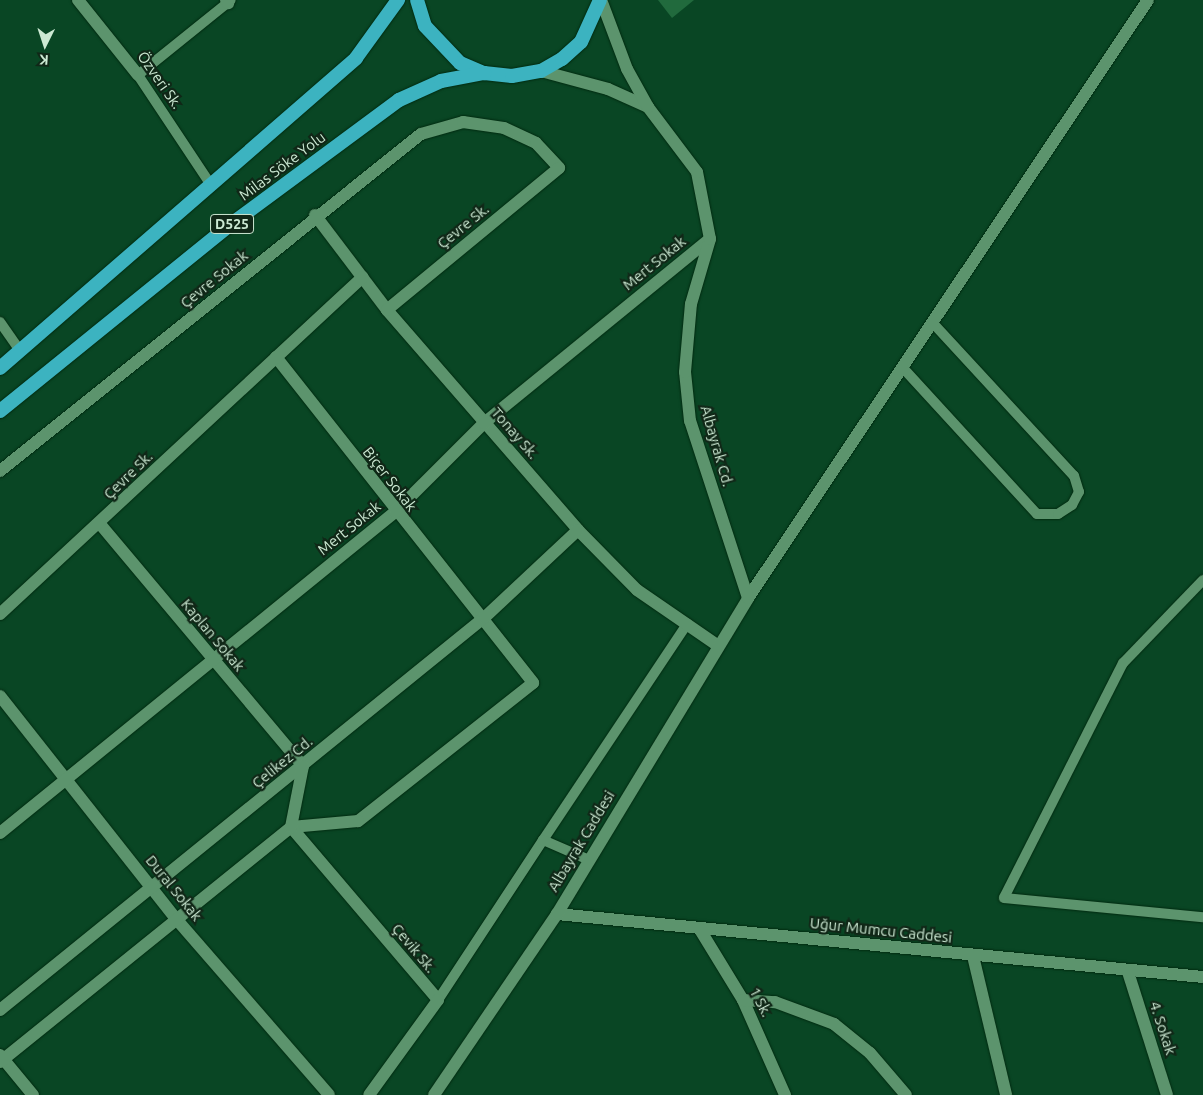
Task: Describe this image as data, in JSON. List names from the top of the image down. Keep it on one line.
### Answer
{"streets":{"highway":["Milas Söke Yolu","D525"],"street":["Özveri Sk.","Çevre Sk.","Mert Sokak","Çevre Sokak","Tonay Sk.","Albayrak Cd.","Biçer Sokak","Kaplan Sokak","Çelikez Cd.","Albayrak Caddesi","Dural Sokak","Uğur Mumcu Caddesi","Çevik Sk.","1 Sk.","4. Sokak"]},"crossings":[["Özveri Sk.","Milas Söke Yolu"],["Çevre Sk.","Çevre Sokak"],["Çevre Sk.","Tonay Sk."],["Çevre Sk.","Biçer Sokak"],["Çevre Sk.","Kaplan Sokak"],["Mert Sokak","Tonay Sk."],["Mert Sokak","Albayrak Cd."],["Mert Sokak","Biçer Sokak"],["Mert Sokak","Kaplan Sokak"],["Mert Sokak","Dural Sokak"],["Çevre Sokak","Tonay Sk."],["Tonay Sk.","Çelikez Cd."],["Tonay Sk.","Albayrak Caddesi"],["Albayrak Cd.","Albayrak Caddesi"],["Biçer Sokak","Çelikez Cd."],["Biçer Sokak","Çevik Sk."],["Kaplan Sokak","Çelikez Cd."],["Çelikez Cd.","Dural Sokak"],["Albayrak Caddesi","Uğur Mumcu Caddesi"],["Uğur Mumcu Caddesi","1 Sk."],["Uğur Mumcu Caddesi","4. Sokak"]],"north":"bottom"}
